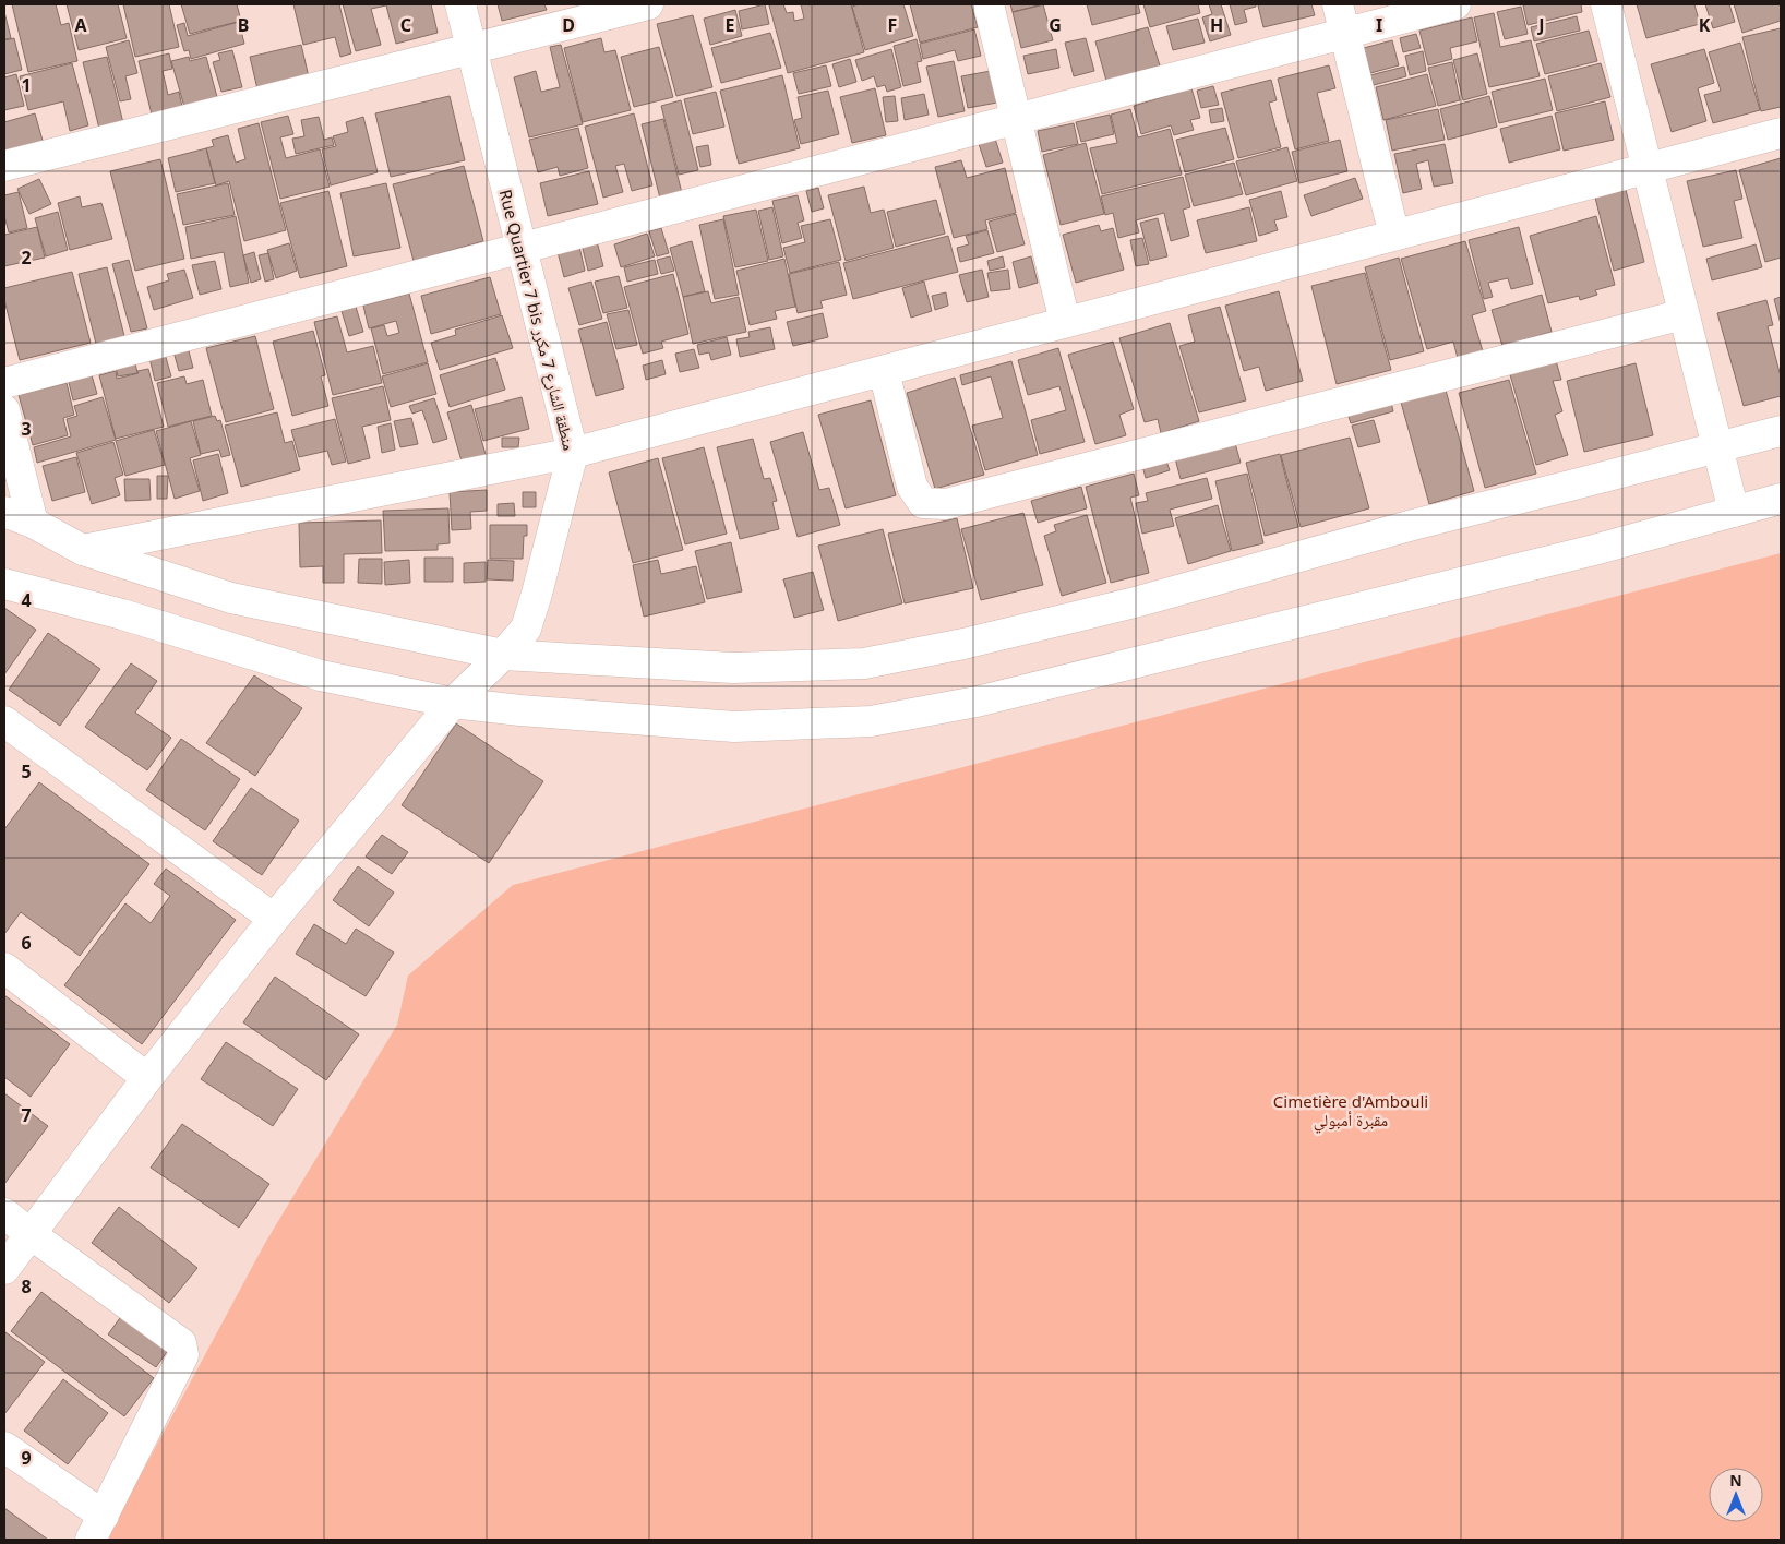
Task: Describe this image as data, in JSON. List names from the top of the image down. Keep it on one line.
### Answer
{"streets":{"street":["Rue Quartier 7 bis منطقة الشارع 7 مكرر"]},"parks":["Cimetière d'Ambouli مقبرة أمبولي"],"north":"top","grid":{"columns":["A","B","C","D","E","F","G","H","I","J","K"],"rows":["1","2","3","4","5","6","7","8","9"]}}
